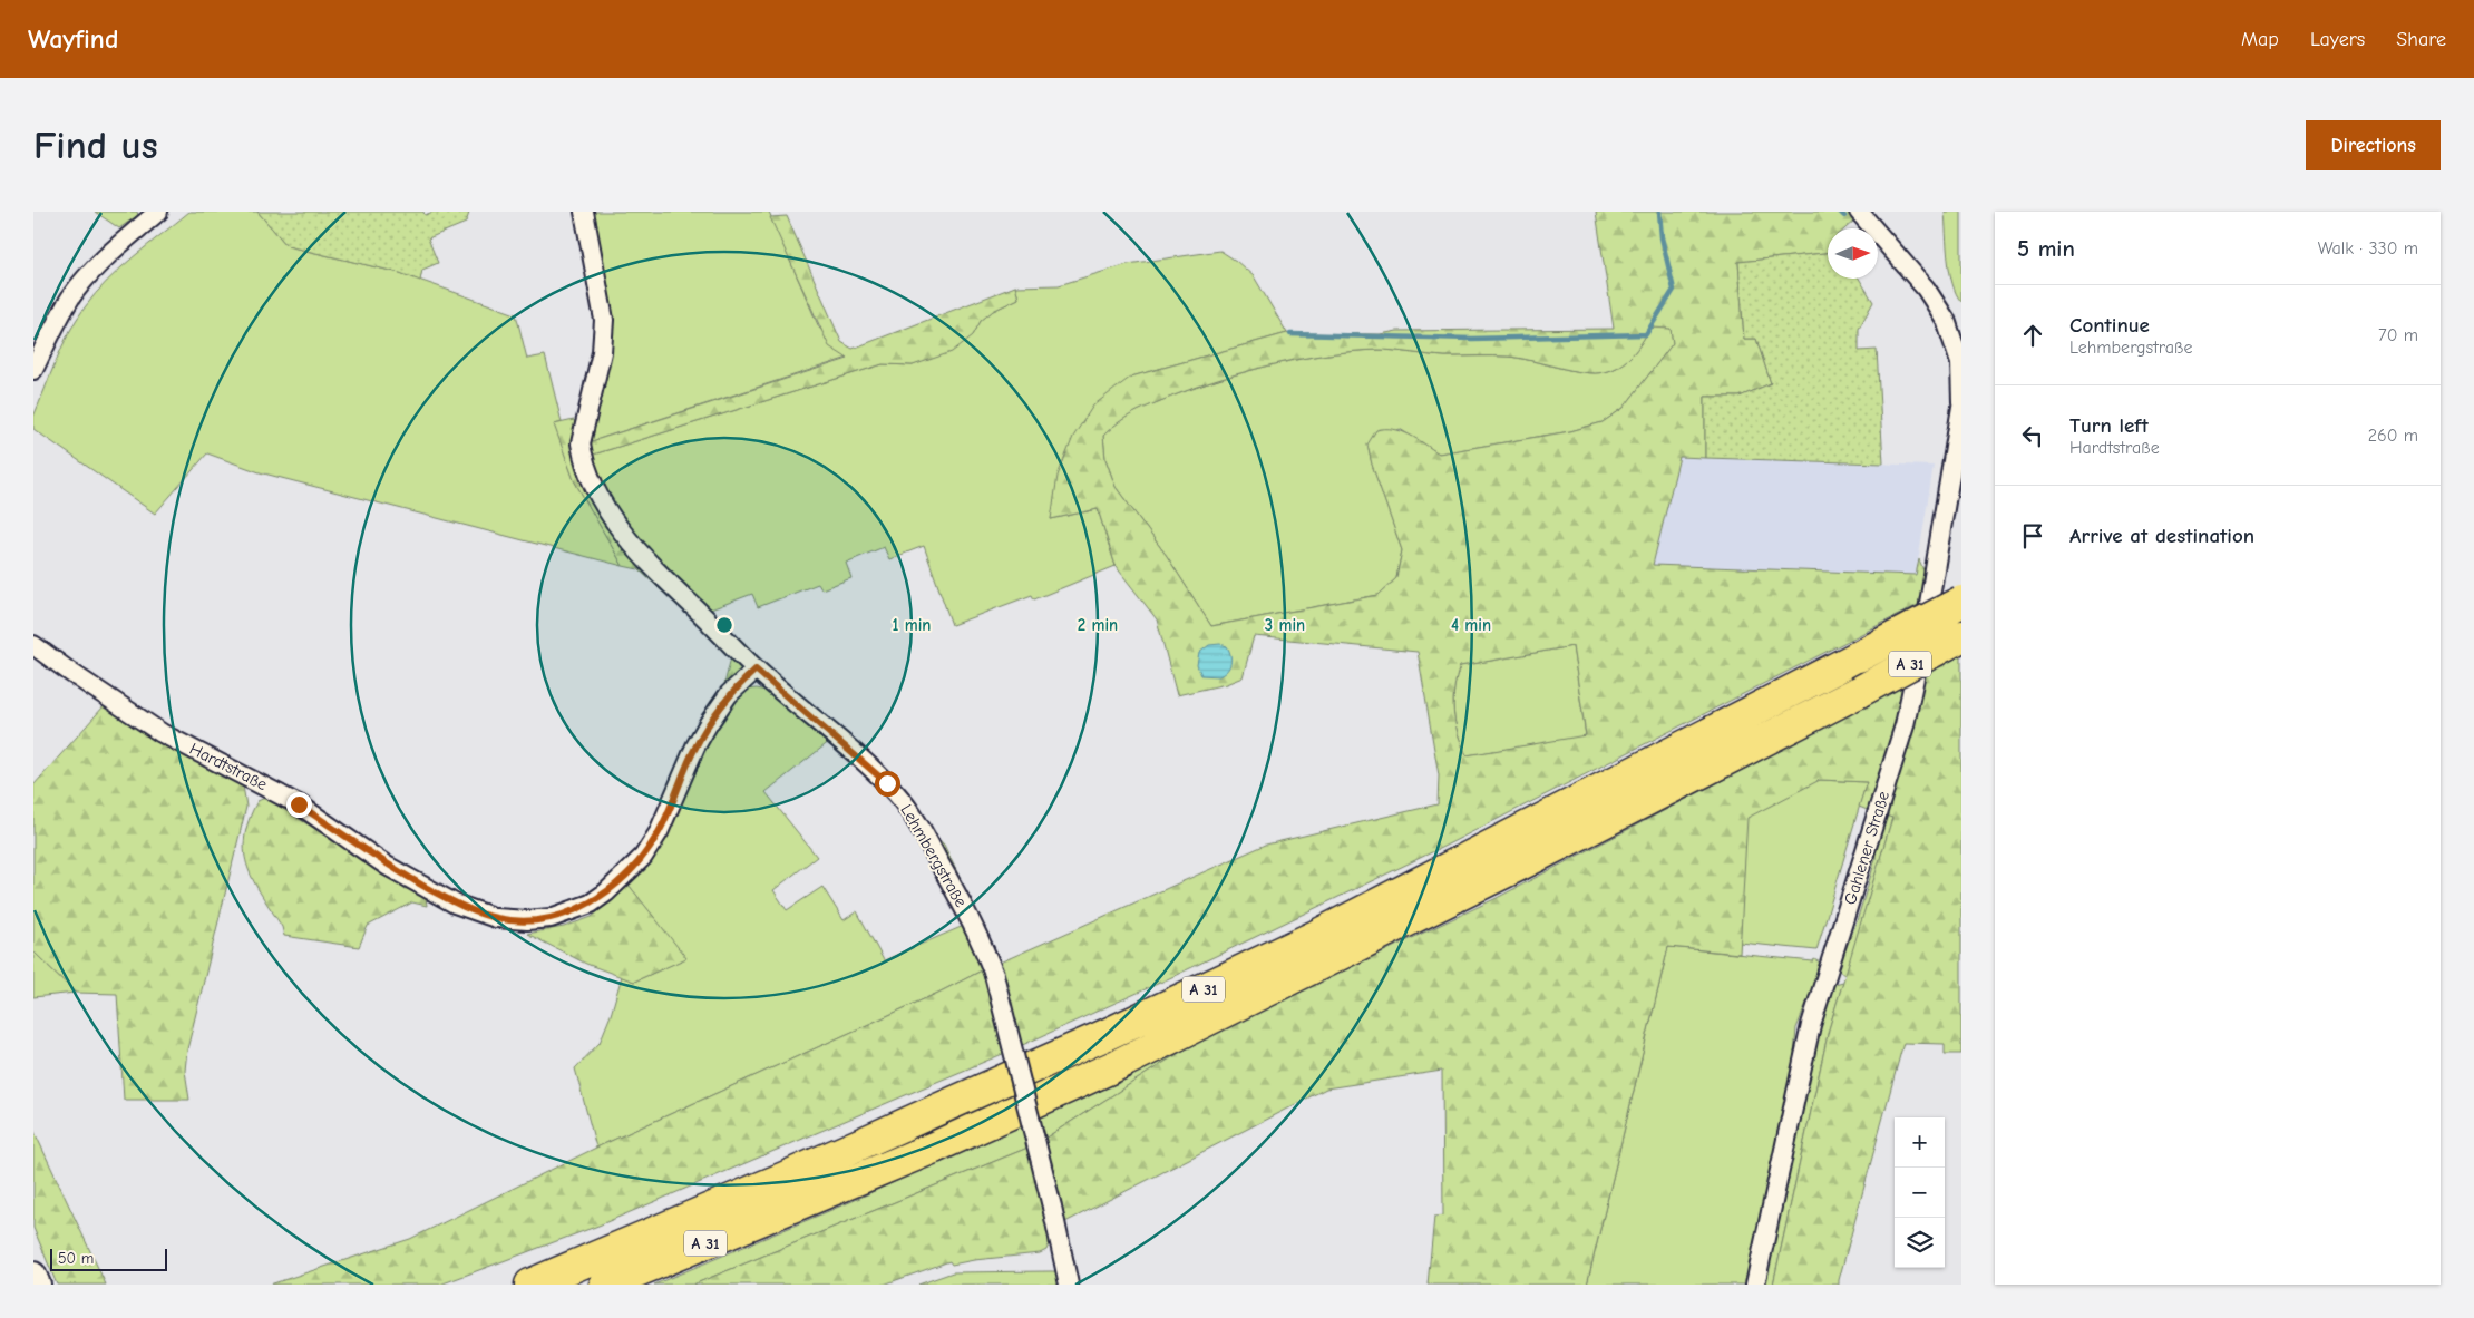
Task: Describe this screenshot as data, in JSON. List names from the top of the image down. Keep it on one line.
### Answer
{"streets":{"highway":["A 31"],"street":["Hardtstraße","Gahlener Straße","Lehmbergstraße"]},"crossings":[["Hardtstraße","Lehmbergstraße"]],"scale_bar":"50 m","north":"right","page":{"header":"Wayfind","nav":["Map","Layers","Share"],"buttons":"Directions","title":"Find us","heading":["5 min","Walk · 330 m"],"list":[["Continue","Lehmbergstraße","70 m"],["Turn left","Hardtstraße","260 m"],"Arrive at destination"],"map_buttons":["+","−"],"scale":"50 m"},"rings":["1 min","2 min","3 min","4 min"]}
